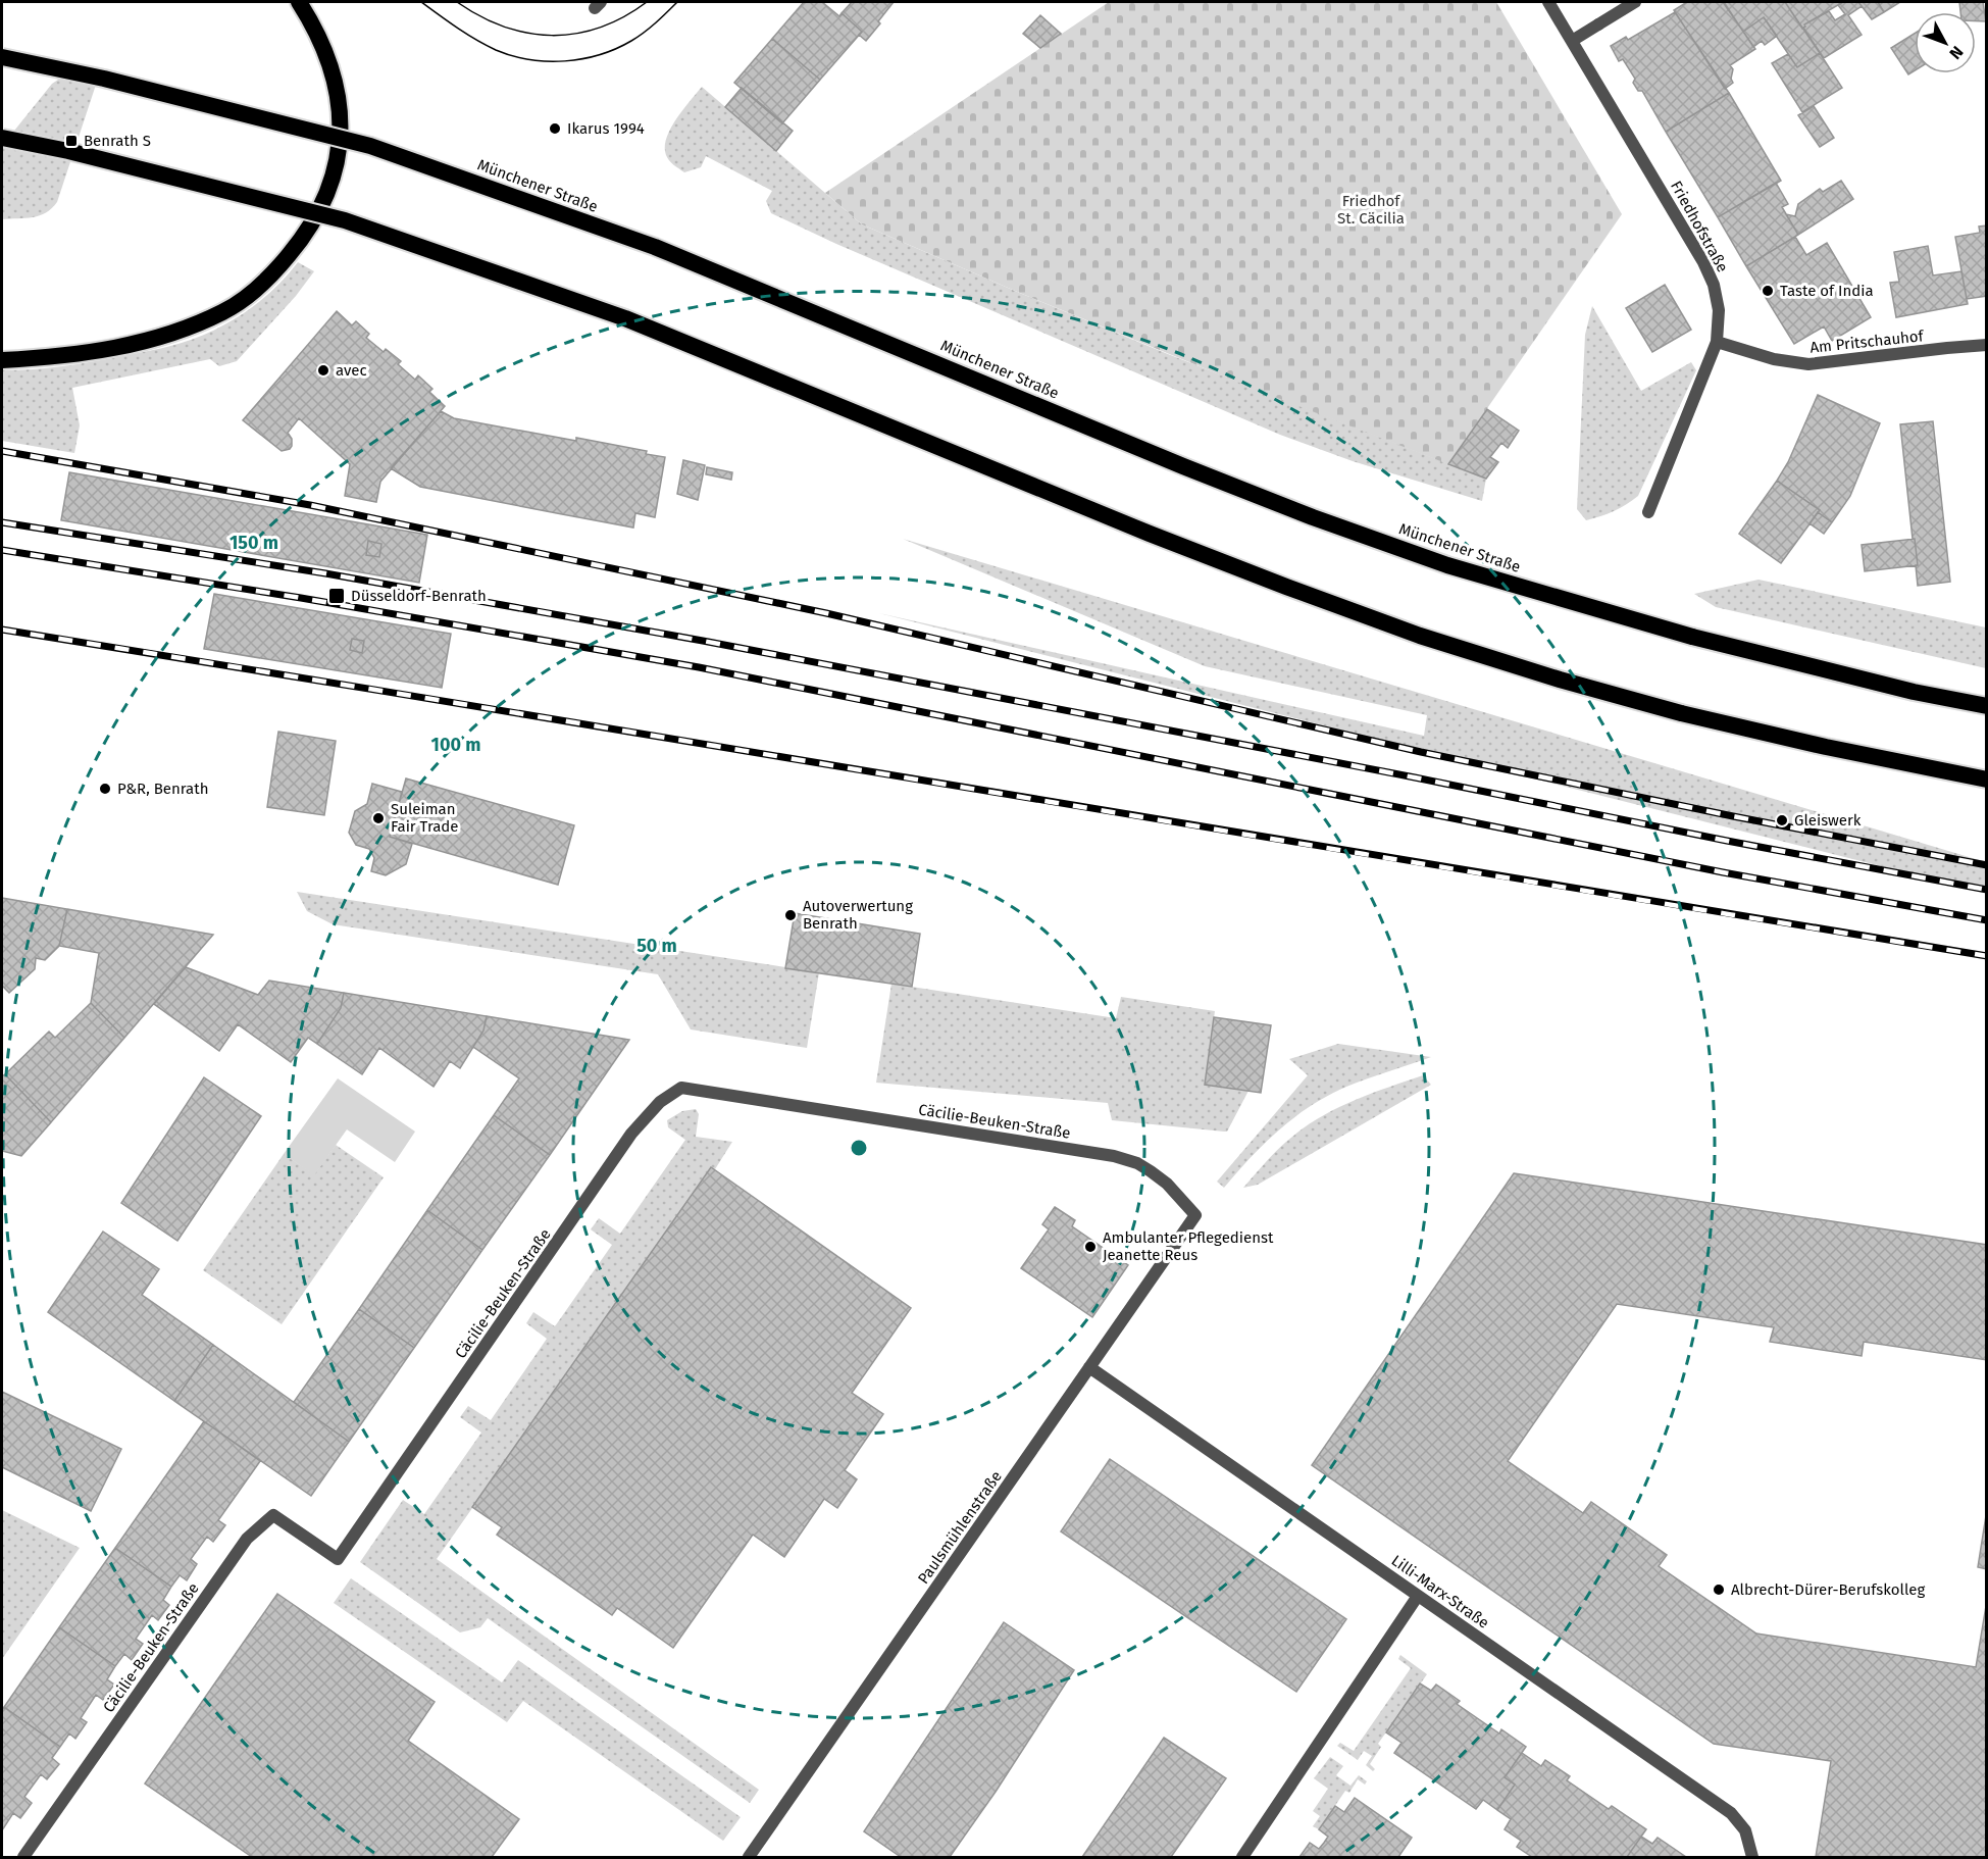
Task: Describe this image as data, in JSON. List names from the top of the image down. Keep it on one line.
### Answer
{"streets":{"highway":["Münchener Straße"],"street":["Friedhofstraße","Am Pritschauhof","Cäcilie-Beuken-Straße","Paulsmühlenstraße","Lilli-Marx-Straße"]},"crossings":[["Friedhofstraße","Am Pritschauhof"],["Cäcilie-Beuken-Straße","Paulsmühlenstraße"],["Paulsmühlenstraße","Lilli-Marx-Straße"]],"parks":["Friedhof St. Cäcilia"],"places":{"other":["Ikarus 1994","Taste of India","avec","P&R, Benrath","Suleiman Fair Trade","Gleiswerk","Autoverwertung Benrath","Ambulanter Pflegedienst Jeanette Reus","Albrecht-Dürer-Berufskolleg"],"transit":["Benrath S","Düsseldorf-Benrath"]},"north":"bottom right","rings":["150 m","100 m","50 m"]}
